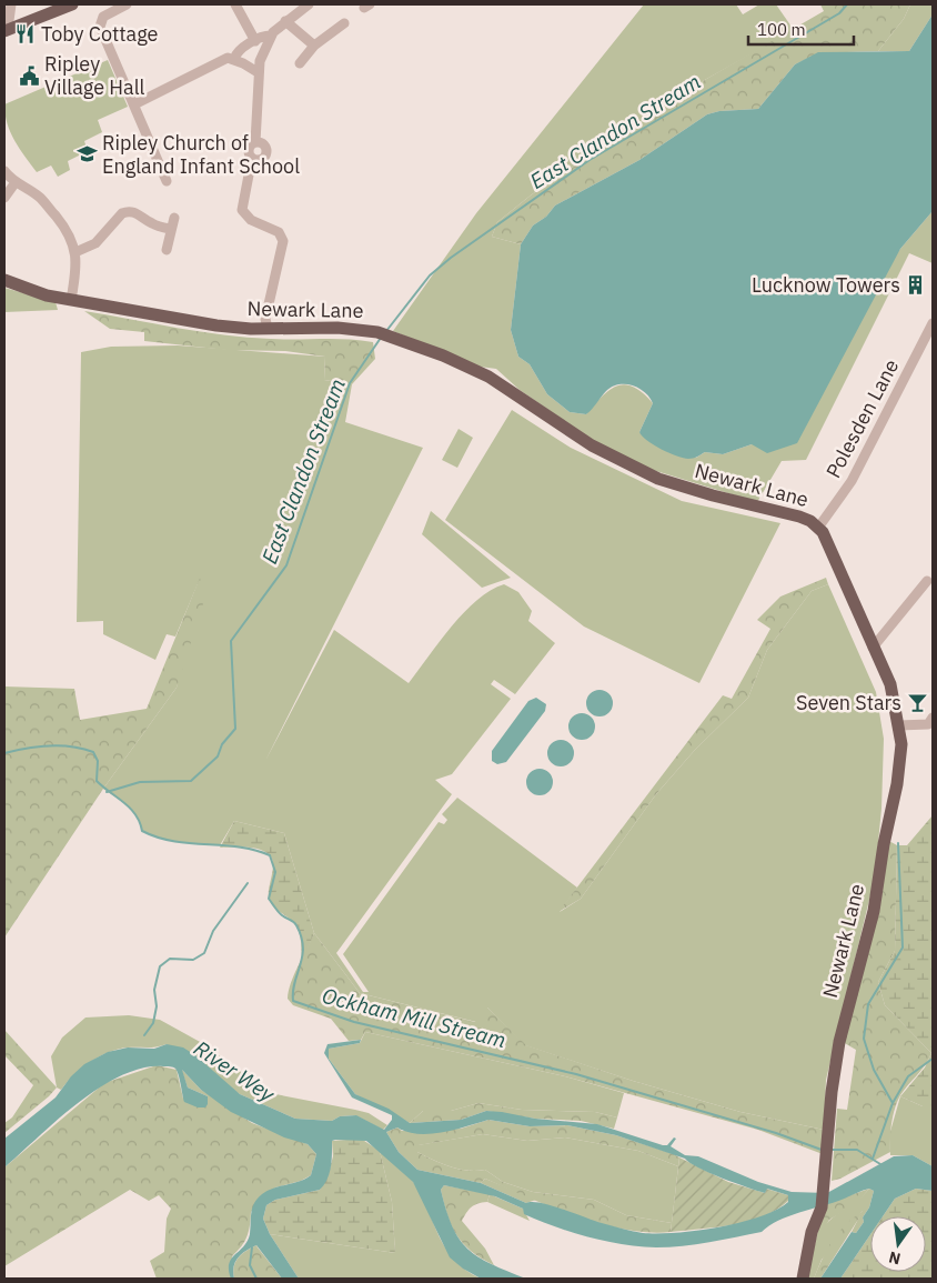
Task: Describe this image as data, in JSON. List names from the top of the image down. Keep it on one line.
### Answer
{"streets":{"main road":["Newark Lane"],"street":["Polesden Lane"]},"crossings":[["Newark Lane","Polesden Lane"]],"water":["East Clandon Stream","Ockham Mill Stream","River Wey"],"places":{"restaurant":["Toby Cottage"],"public building":["Ripley Village Hall"],"school or university":["Ripley Church of England Infant School"],"building":["Lucknow Towers"],"bar":["Seven Stars"]},"scale_bar":"100 m","north":"bottom"}
